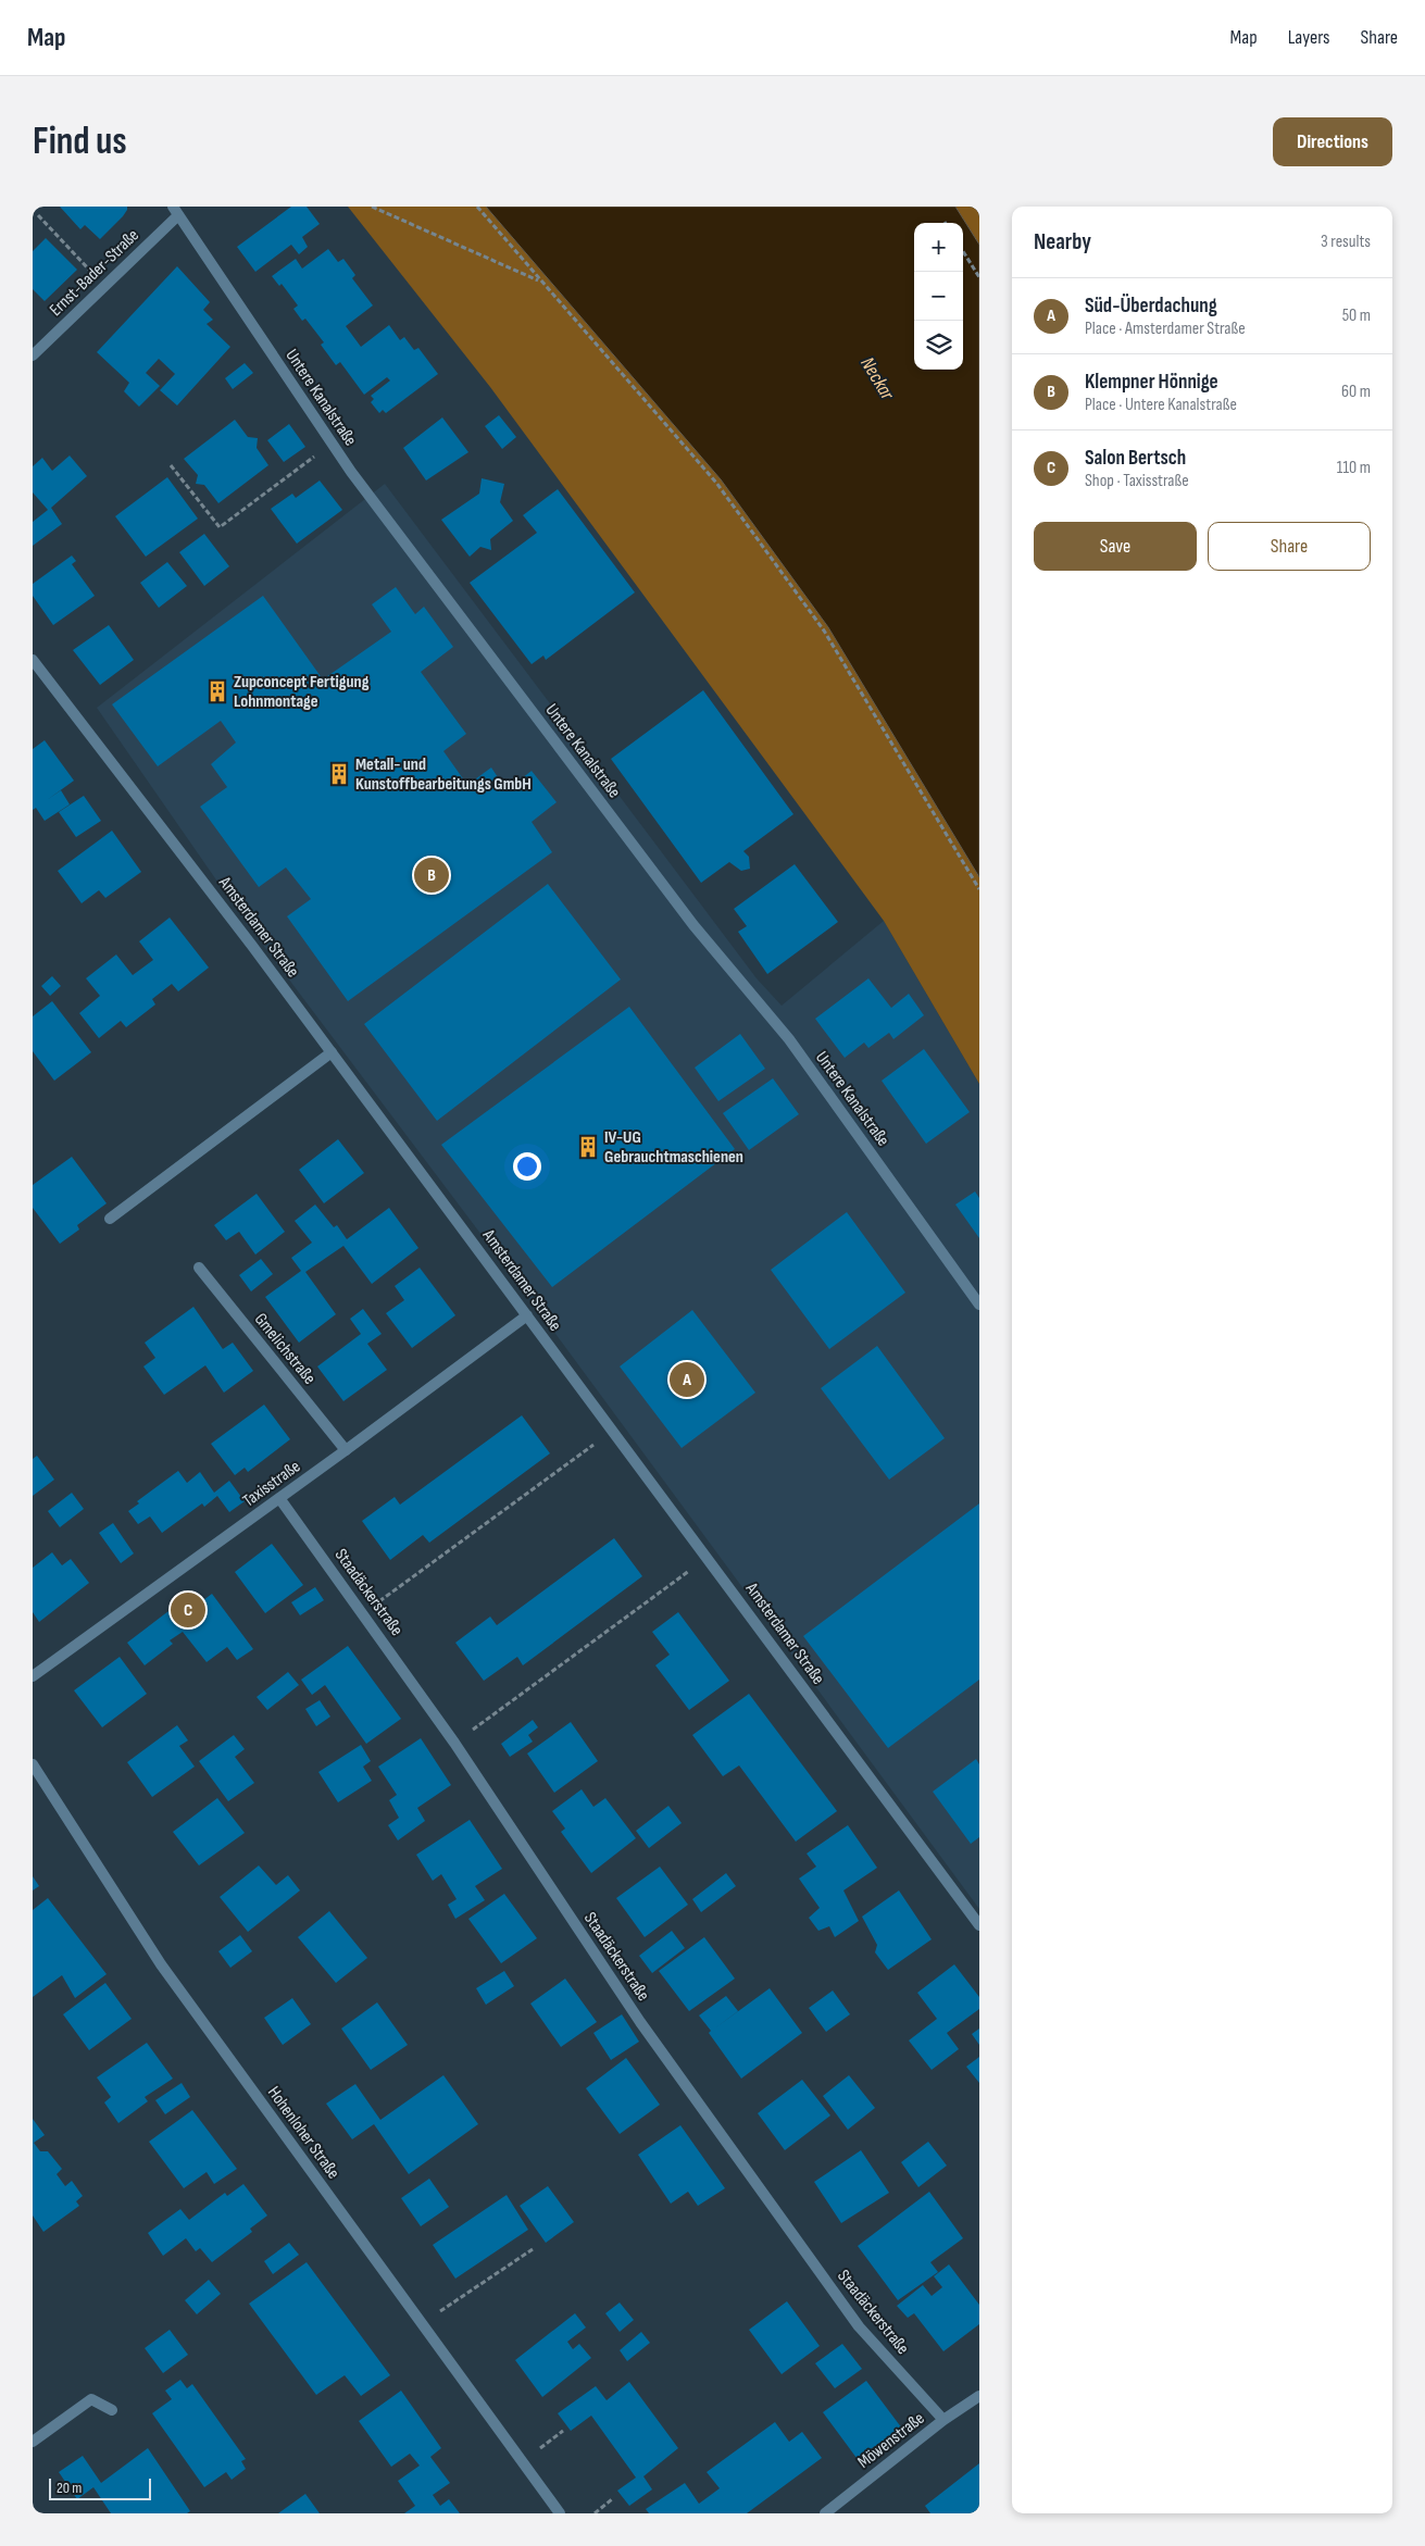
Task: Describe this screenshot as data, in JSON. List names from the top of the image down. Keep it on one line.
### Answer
{"streets":{"street":["Ernst-Bader-Straße","Untere Kanalstraße","Amsterdamer Straße","Gmelichstraße","Taxisstraße","Staadäckerstraße","Hohenloher Straße","Möwenstraße"]},"crossings":[["Ernst-Bader-Straße","Untere Kanalstraße"],["Amsterdamer Straße","Taxisstraße"],["Gmelichstraße","Taxisstraße"],["Taxisstraße","Staadäckerstraße"],["Staadäckerstraße","Möwenstraße"]],"water":["Neckar"],"places":{"building":["Zupconcept Fertigung Lohnmontage","Metall- und Kunstoffbearbeitungs GmbH","IV-UG Gebrauchtmaschienen"]},"scale_bar":"20 m","page":{"header":"Map","nav":["Map","Layers","Share"],"buttons":["Directions",["Save","Share"]],"title":"Find us","heading":["Nearby","3 results"],"map_buttons":["+","−"],"list":[{"mark":"A","name":"Süd-Überdachung","note":"Place · Amsterdamer Straße","value":"50 m"},{"mark":"B","name":"Klempner Hönnige","note":"Place · Untere Kanalstraße","value":"60 m"},{"mark":"C","name":"Salon Bertsch","note":"Shop · Taxisstraße","value":"110 m"}],"pins":["B","A","C"],"scale":"20 m"}}
